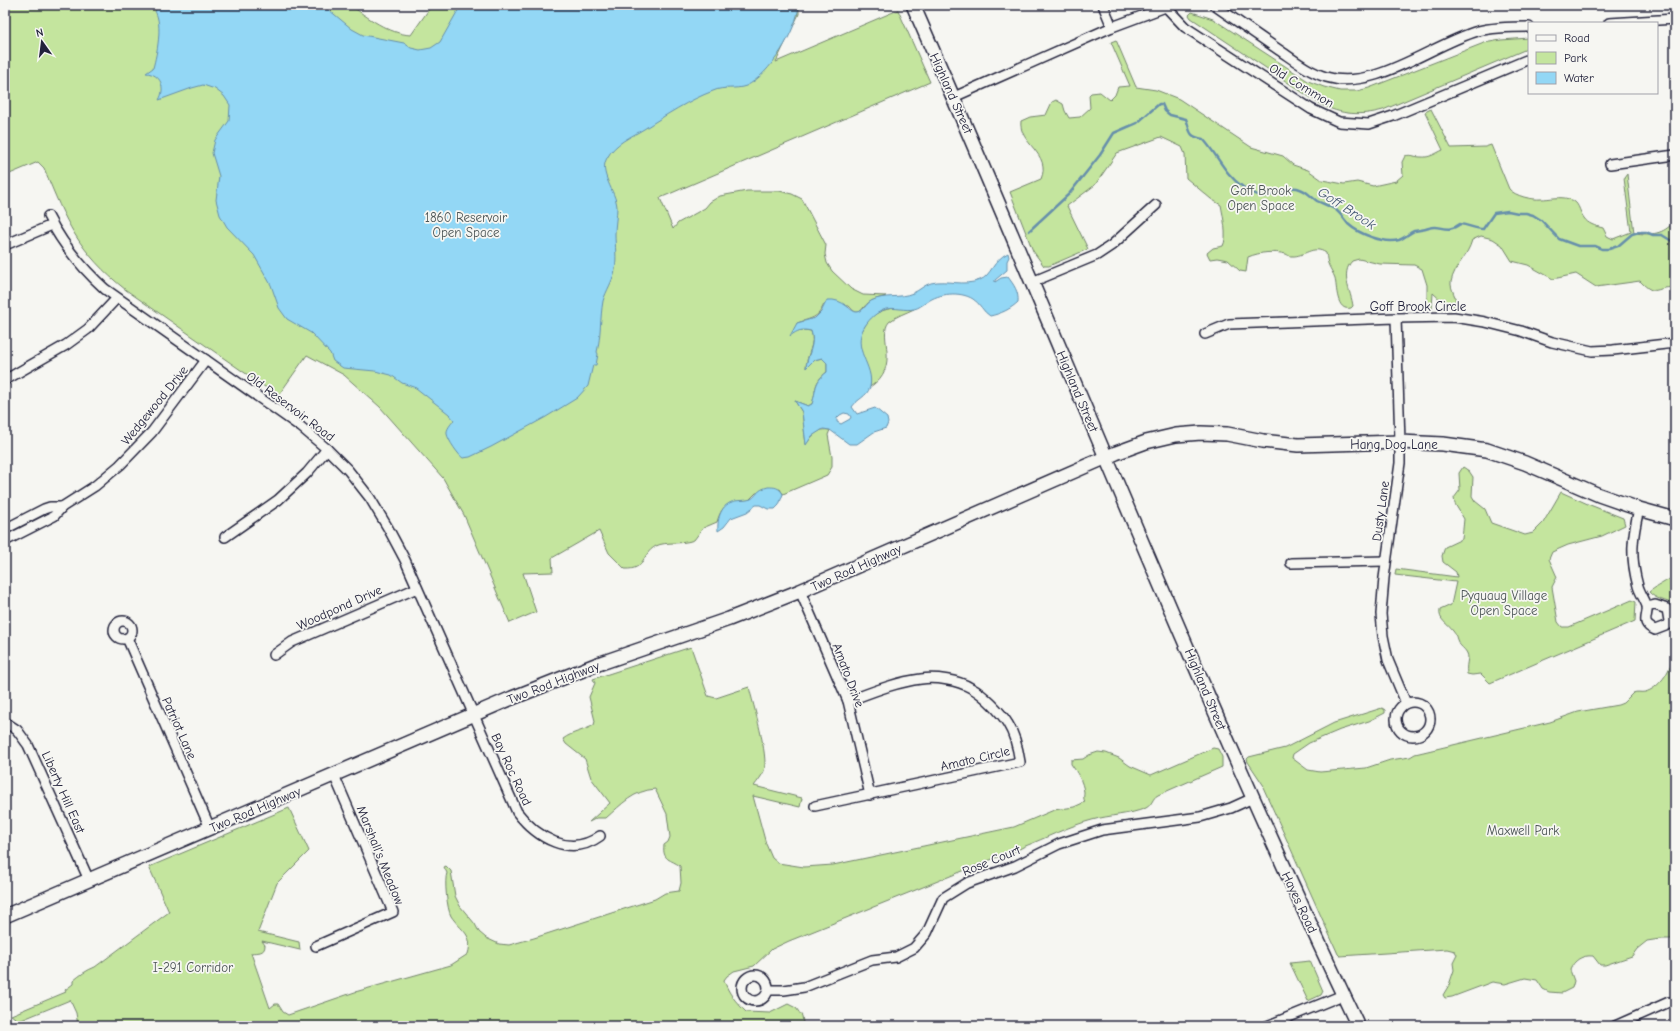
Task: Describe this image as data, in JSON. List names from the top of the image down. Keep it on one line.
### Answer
{"streets":{"street":["Old Common","Highland Street","Goff Brook Circle","Wedgewood Drive","Old Reservoir Road","Hang Dog Lane","Dusty Lane","Two Rod Highway","Woodpond Drive","Amato Drive","Patriot Lane","Amato Circle","Bay Roc Road","Liberty Hill East","Marshall's Meadow","Rose Court","Hayes Road"]},"crossings":[["Old Common","Highland Street"],["Highland Street","Hang Dog Lane"],["Highland Street","Two Rod Highway"],["Highland Street","Hayes Road"],["Goff Brook Circle","Dusty Lane"],["Wedgewood Drive","Old Reservoir Road"],["Old Reservoir Road","Two Rod Highway"],["Old Reservoir Road","Woodpond Drive"],["Old Reservoir Road","Bay Roc Road"],["Hang Dog Lane","Dusty Lane"],["Hang Dog Lane","Two Rod Highway"],["Two Rod Highway","Amato Drive"],["Two Rod Highway","Patriot Lane"],["Two Rod Highway","Bay Roc Road"],["Two Rod Highway","Liberty Hill East"],["Two Rod Highway","Marshall's Meadow"],["Amato Drive","Amato Circle"],["Rose Court","Hayes Road"]],"water":["Goff Brook"],"parks":["Goff Brook Open Space","1860 Reservoir Open Space","Pyquaug Village Open Space","Maxwell Park","I-291 Corridor"],"legend":["Road","Park","Water"],"north":"top"}
